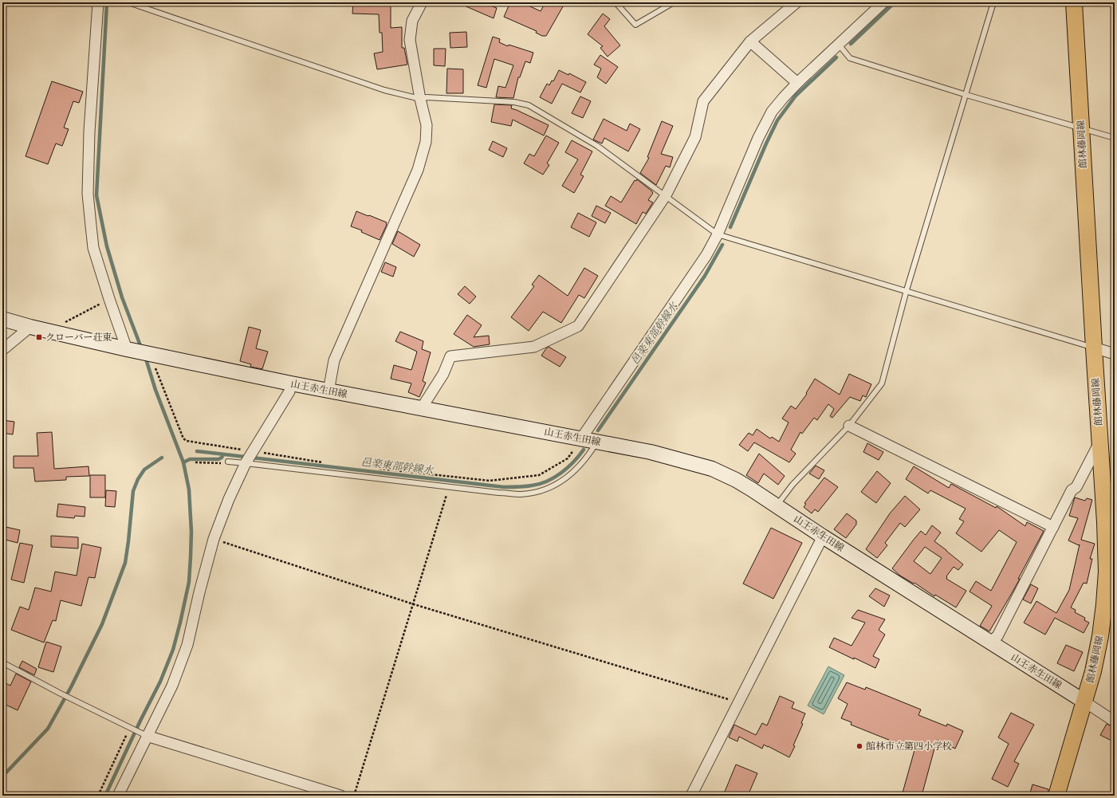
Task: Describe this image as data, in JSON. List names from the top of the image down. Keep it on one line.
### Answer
{"streets":{"main road":["館林藤岡線","山王赤生田線"]},"crossings":[["館林藤岡線","山王赤生田線"]],"water":["邑楽東部幹線水"],"places":{"transit":["クローバー荘東"],"other":["館林市立第四小学校"]}}
